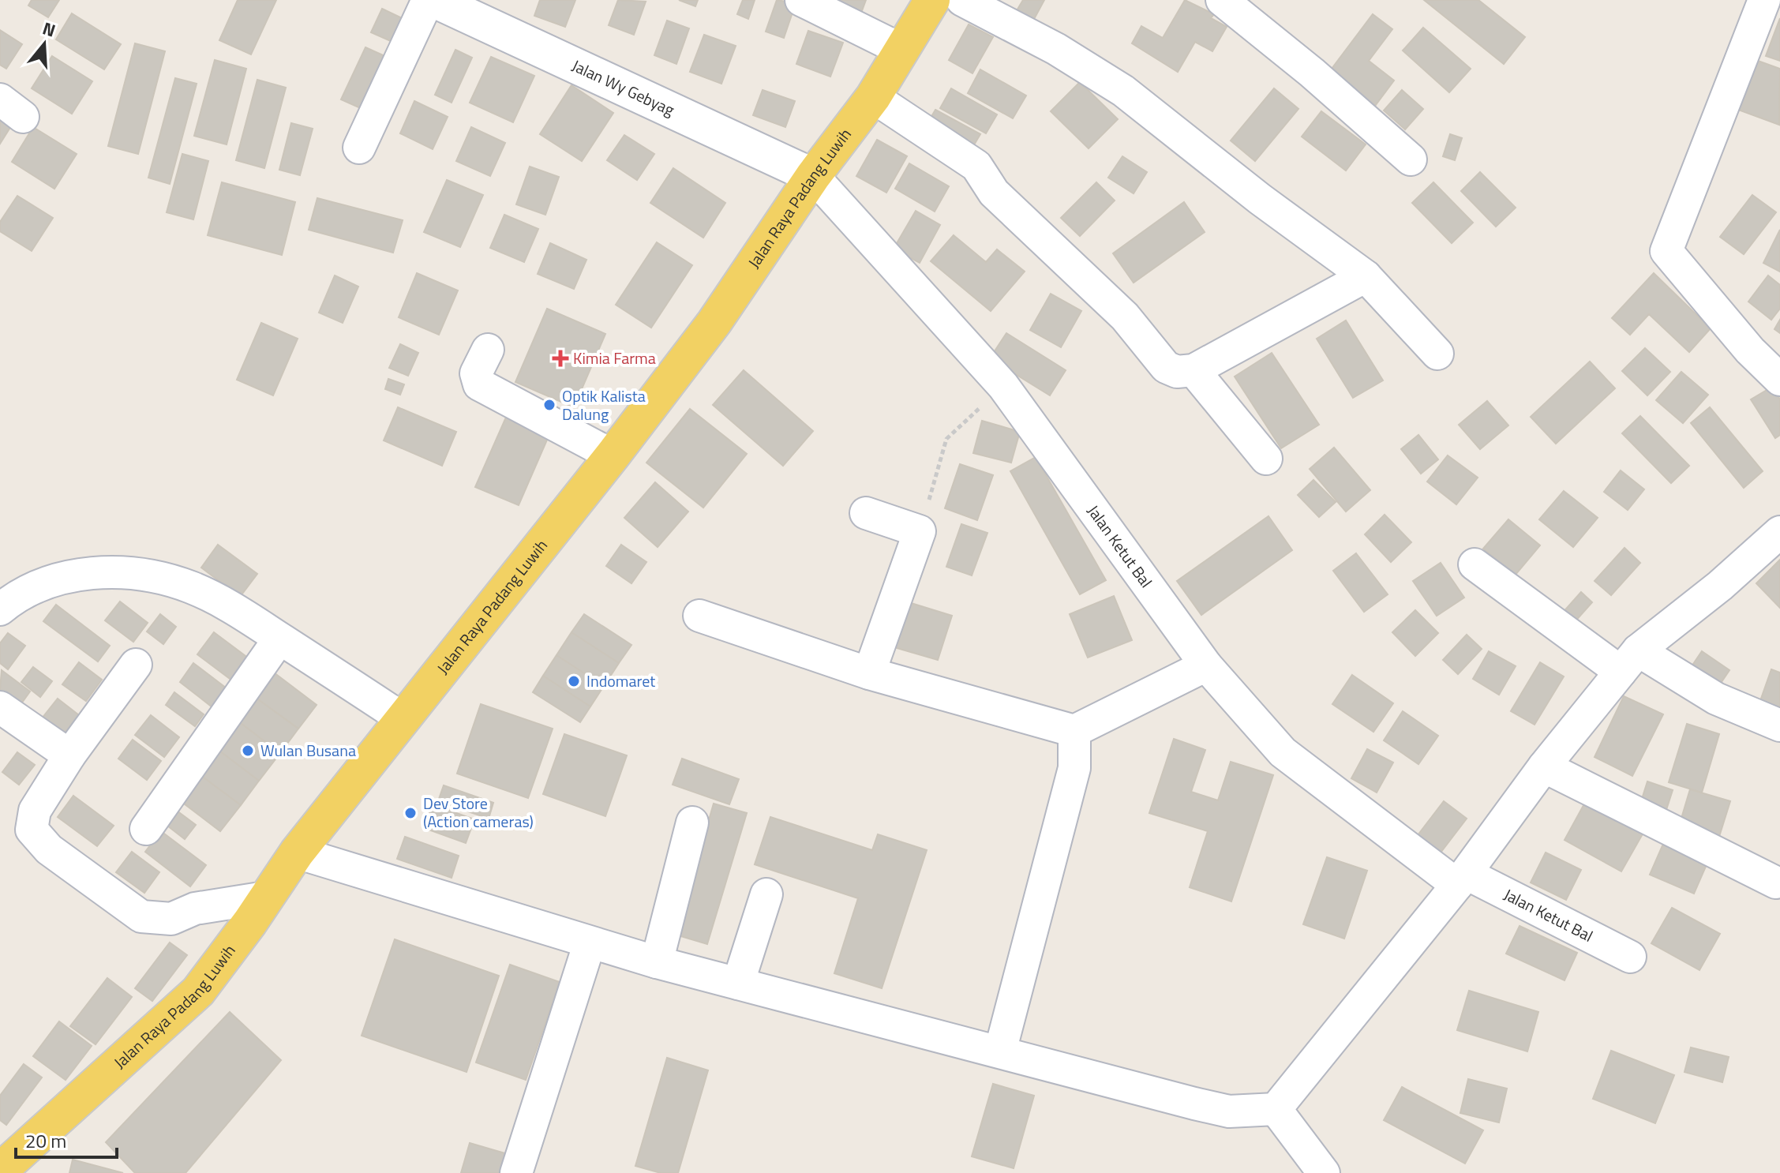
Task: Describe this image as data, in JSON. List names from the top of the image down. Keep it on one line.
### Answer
{"streets":{"main road":["Jalan Raya Padang Luwih"],"street":["Jalan Wy Gebyag","Jalan Ketut Bal"]},"crossings":[["Jalan Wy Gebyag","Jalan Raya Padang Luwih"],["Jalan Wy Gebyag","Jalan Ketut Bal"],["Jalan Raya Padang Luwih","Jalan Ketut Bal"]],"places":{"health":["Kimia Farma"],"other":["Optik Kalista Dalung","Indomaret","Wulan Busana","Dev Store (Action cameras)"]},"scale_bar":"20 m","north":"top"}
